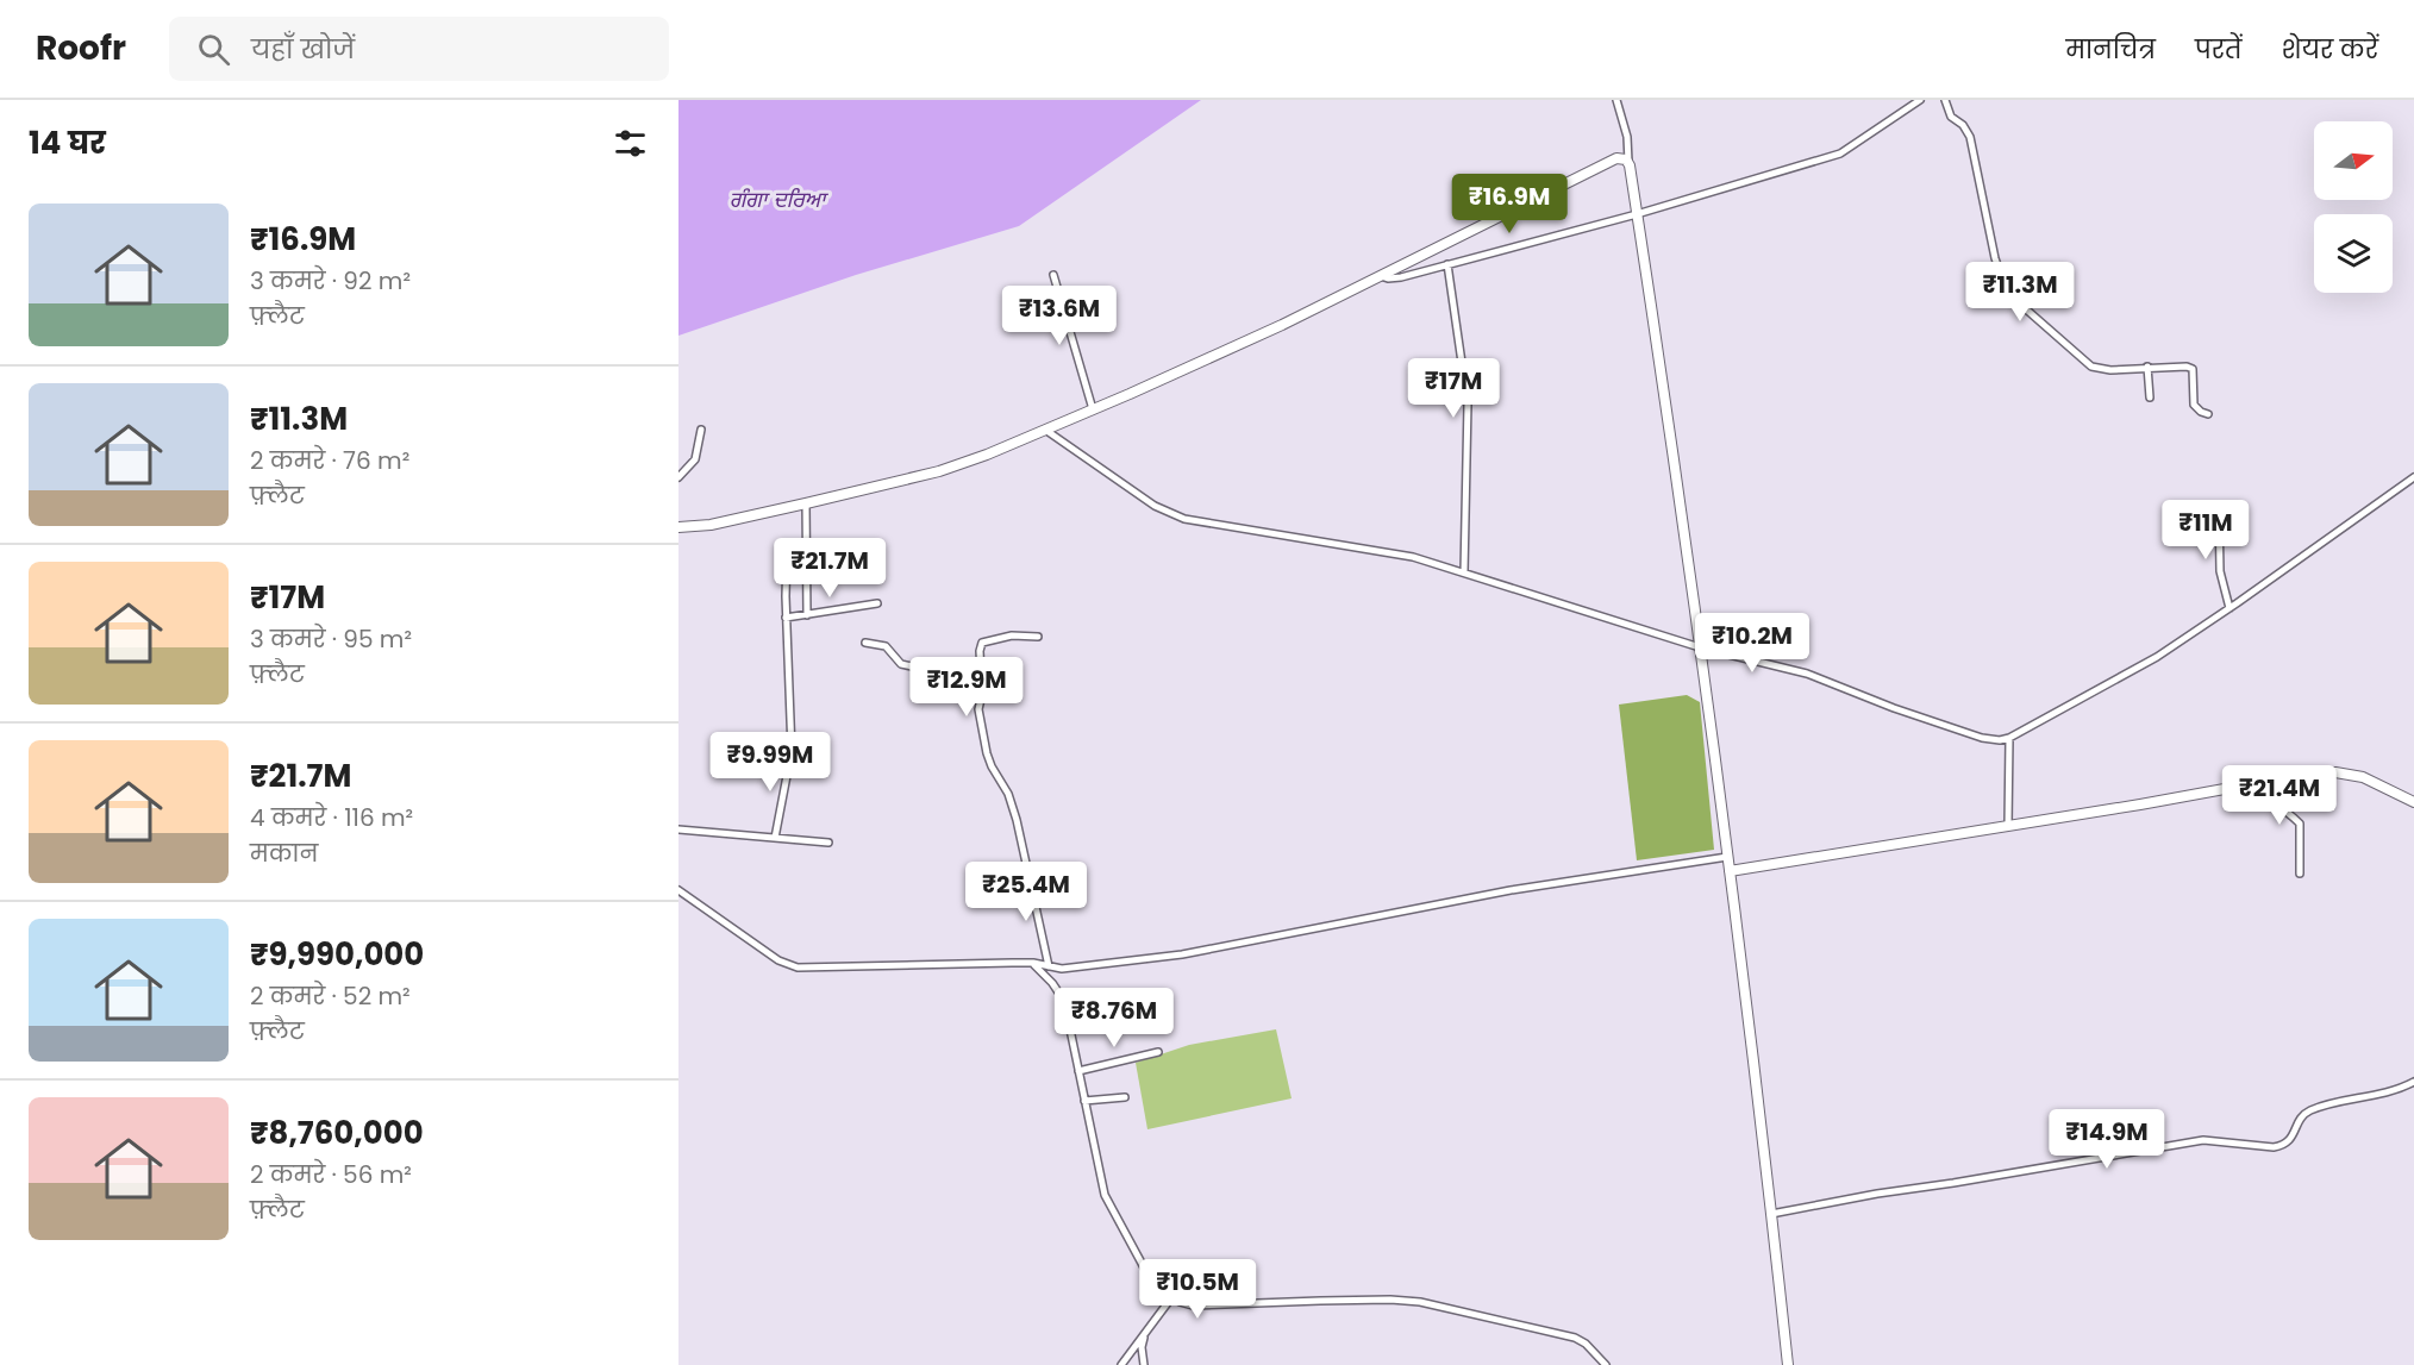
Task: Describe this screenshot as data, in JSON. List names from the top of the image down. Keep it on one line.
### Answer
{"water":["ਗੰਗਾ ਦਰਿਆ"],"north":"right","page":{"header":"Roofr","search":"यहाँ खोजें","nav":["मानचित्र","परतें","शेयर करें"],"heading":"14 घर","price":["₹16.9M","₹11.3M","₹13.6M","₹17M","₹11M","₹21.7M","₹10.2M","₹12.9M","₹9.99M","₹21.4M","₹25.4M","₹8.76M","₹14.9M","₹10.5M"],"list":[{"name":"₹16.9M","note":"3 कमरे · 92 m² · फ़्लैट"},{"name":"₹11.3M","note":"2 कमरे · 76 m² · फ़्लैट"},{"name":"₹17M","note":"3 कमरे · 95 m² · फ़्लैट"},{"name":"₹21.7M","note":"4 कमरे · 116 m² · मकान"},{"name":"₹9,990,000","note":"2 कमरे · 52 m² · फ़्लैट"},{"name":"₹8,760,000","note":"2 कमरे · 56 m² · फ़्लैट"}]}}
